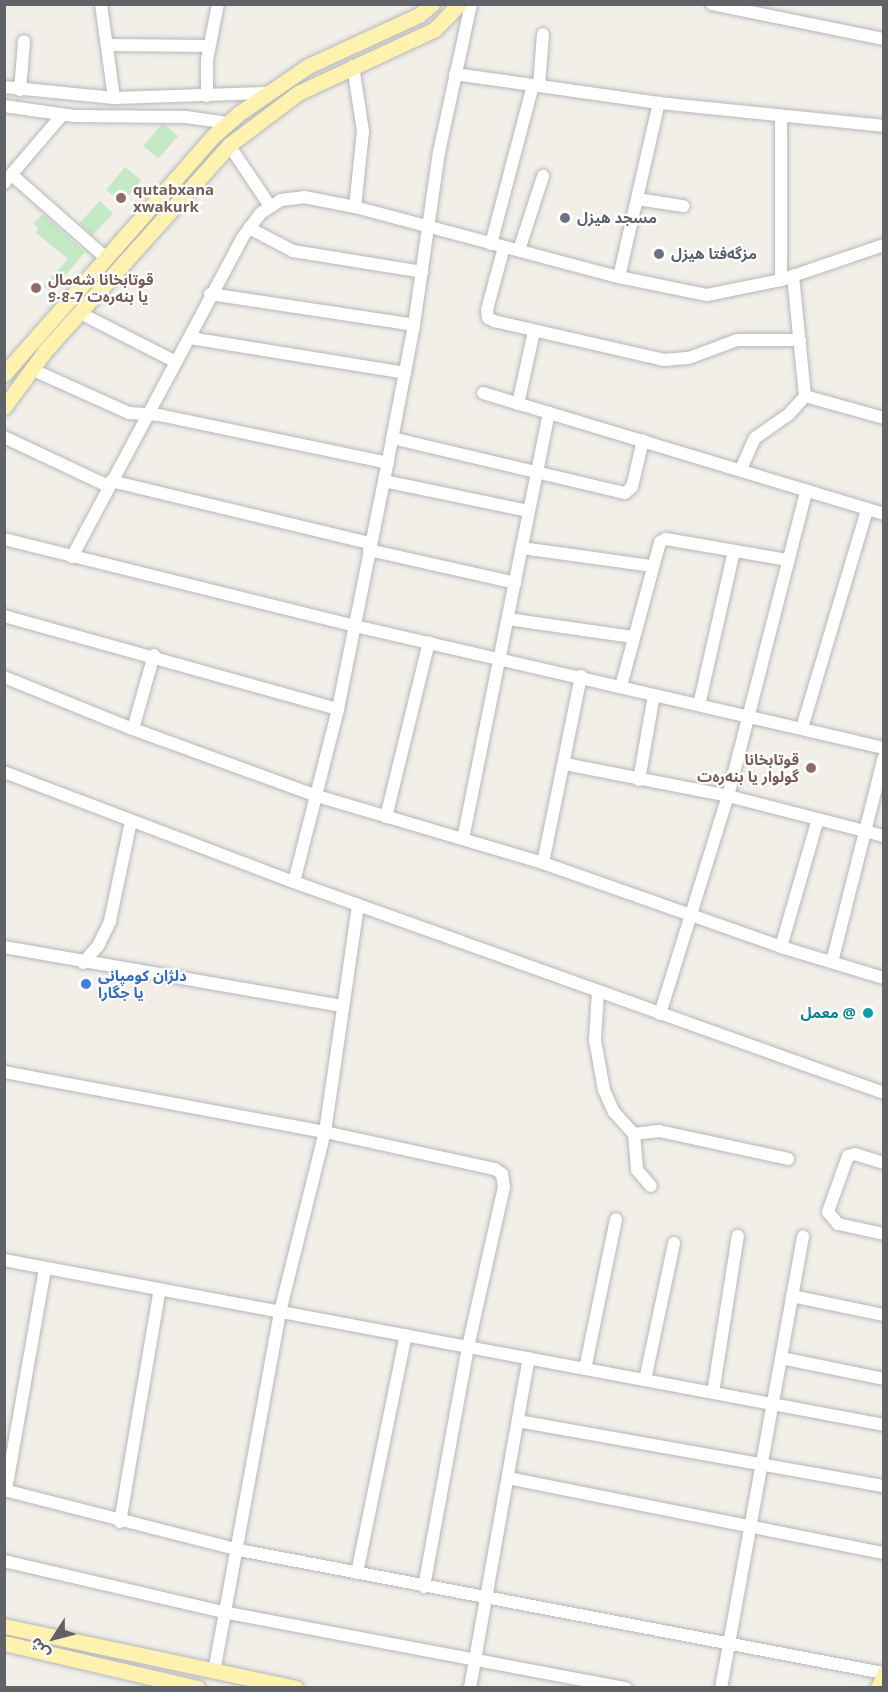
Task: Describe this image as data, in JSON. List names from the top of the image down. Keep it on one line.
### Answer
{"places":["qutabxana xwakurk","مسجد هيزل","مزگەفتا هیزل","قوتابخانا شەمال یا بنەرەت 7-8-9","قوتابخانا گولوار یا بنەرەت","دلژان کومپانی یا جگارا","معمل @"],"north":"bottom left"}
